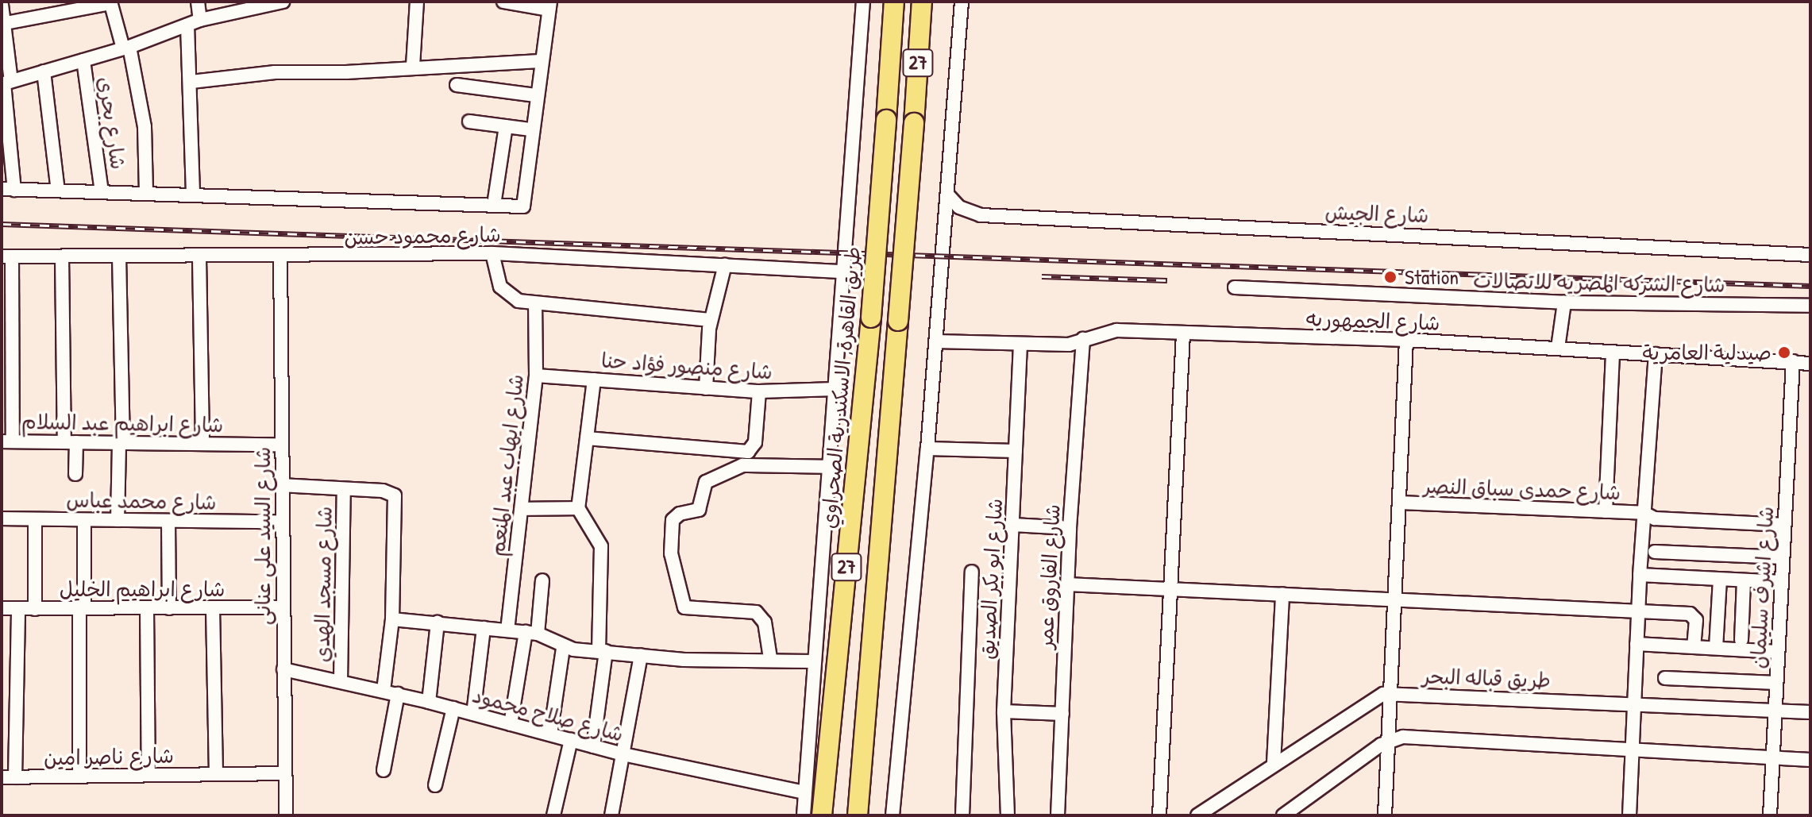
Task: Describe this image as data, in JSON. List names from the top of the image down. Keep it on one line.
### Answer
{"streets":{"highway":["27","طريق القاهرة, الاسكندرية الصحراوي"],"street":["شارع بحرى","شارع الجيش","شارع محمود حسن","شارع الشركه المصريه للاتصالات","شارع الجمهوريه","شارع منصور فؤاد حنا","شارع ابراهيم عبد السلام","شارع ايهاب عبد المنعم","شارع حمدى سباق النصر","شارع محمد عباس","شارع السيد على عنانى","شارع الفاروق عمر","شارع ابو بكر الصديق","شارع مسجد الهدي","شارع اشرف سليمان","شارع ابراهيم الخليل","طريق قباله البحر","شارع صلاح محمود","شارع ناصر امين"]},"crossings":[["شارع بحرى","شارع محمود حسن"],["شارع محمود حسن","شارع السيد على عنانى"],["شارع الجمهوريه","شارع الفاروق عمر"],["شارع الجمهوريه","شارع ابو بكر الصديق"],["شارع الجمهوريه","شارع اشرف سليمان"],["شارع منصور فؤاد حنا","شارع ايهاب عبد المنعم"],["شارع ابراهيم عبد السلام","شارع السيد على عنانى"],["شارع حمدى سباق النصر","شارع اشرف سليمان"],["شارع محمد عباس","شارع السيد على عنانى"],["شارع السيد على عنانى","شارع ابراهيم الخليل"],["شارع السيد على عنانى","شارع صلاح محمود"],["شارع السيد على عنانى","شارع ناصر امين"],["شارع مسجد الهدي","شارع صلاح محمود"],["شارع اشرف سليمان","طريق قباله البحر"]],"places":["Station","صيدلية العامرية"]}
